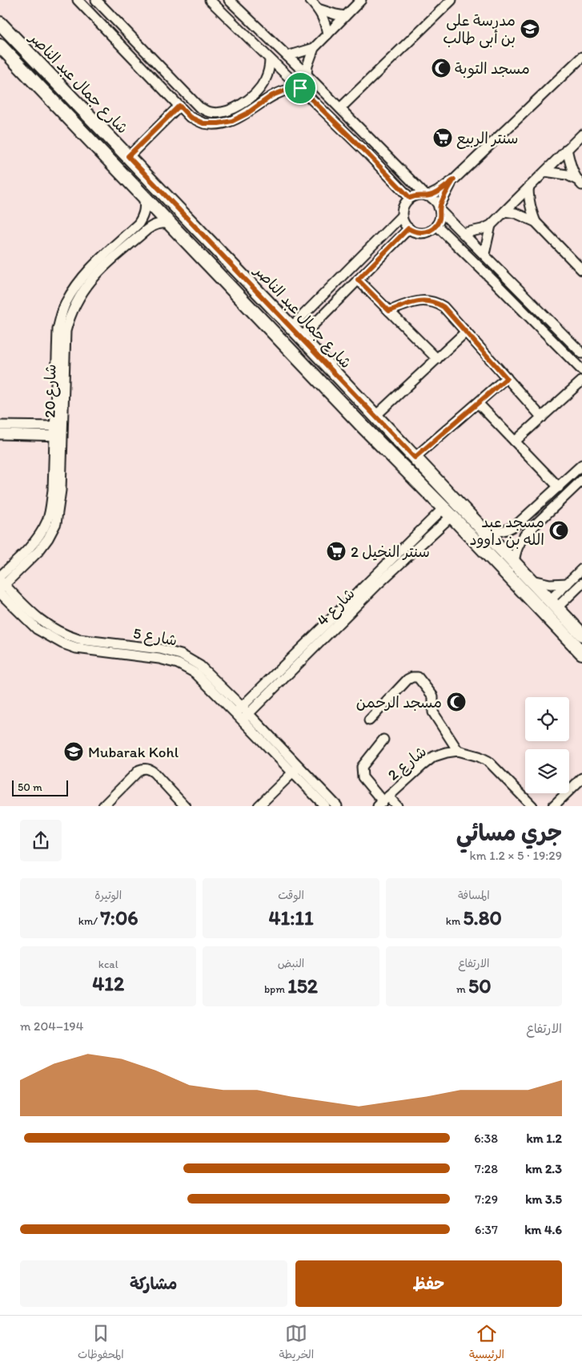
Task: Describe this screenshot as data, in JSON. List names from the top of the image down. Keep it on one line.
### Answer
{"streets":{"main road":["شارع جمال عبد الناصر"],"street":["شارع 20","شارع 4","شارع 5","شارع 2"]},"crossings":[["شارع 20","شارع 5"],["شارع 4","شارع 5"]],"places":{"school or university":["مدرسة على بن أبى طالب","Mubarak Kohl"],"mosque":["مسجد التوبة","مسجد عبد الله بن داوود","مسجد الرحمن"],"supermarket":["سنتر الربيع","سنتر النخيل 2"]},"scale_bar":"50 m","page":{"scale":"50 m","heading":["جري مسائي","19:29 · 5 × 1.2 km"],"stats":[["المسافة","5.80 km"],["الوقت","41:11"],["الوتيرة","7:06 /km"],["الارتفاع","50 m"],["النبض","152 bpm"],["kcal","412"]],"chart":["الارتفاع","194–204 m"],"list":[{"name":"1.2 km","note":"6:38"},{"name":"2.3 km","note":"7:28"},{"name":"3.5 km","note":"7:29"},{"name":"4.6 km","note":"6:37"}],"buttons":["حفظ","مشاركة"],"tabs":["الرئيسية","الخريطة","المحفوظات"]}}
